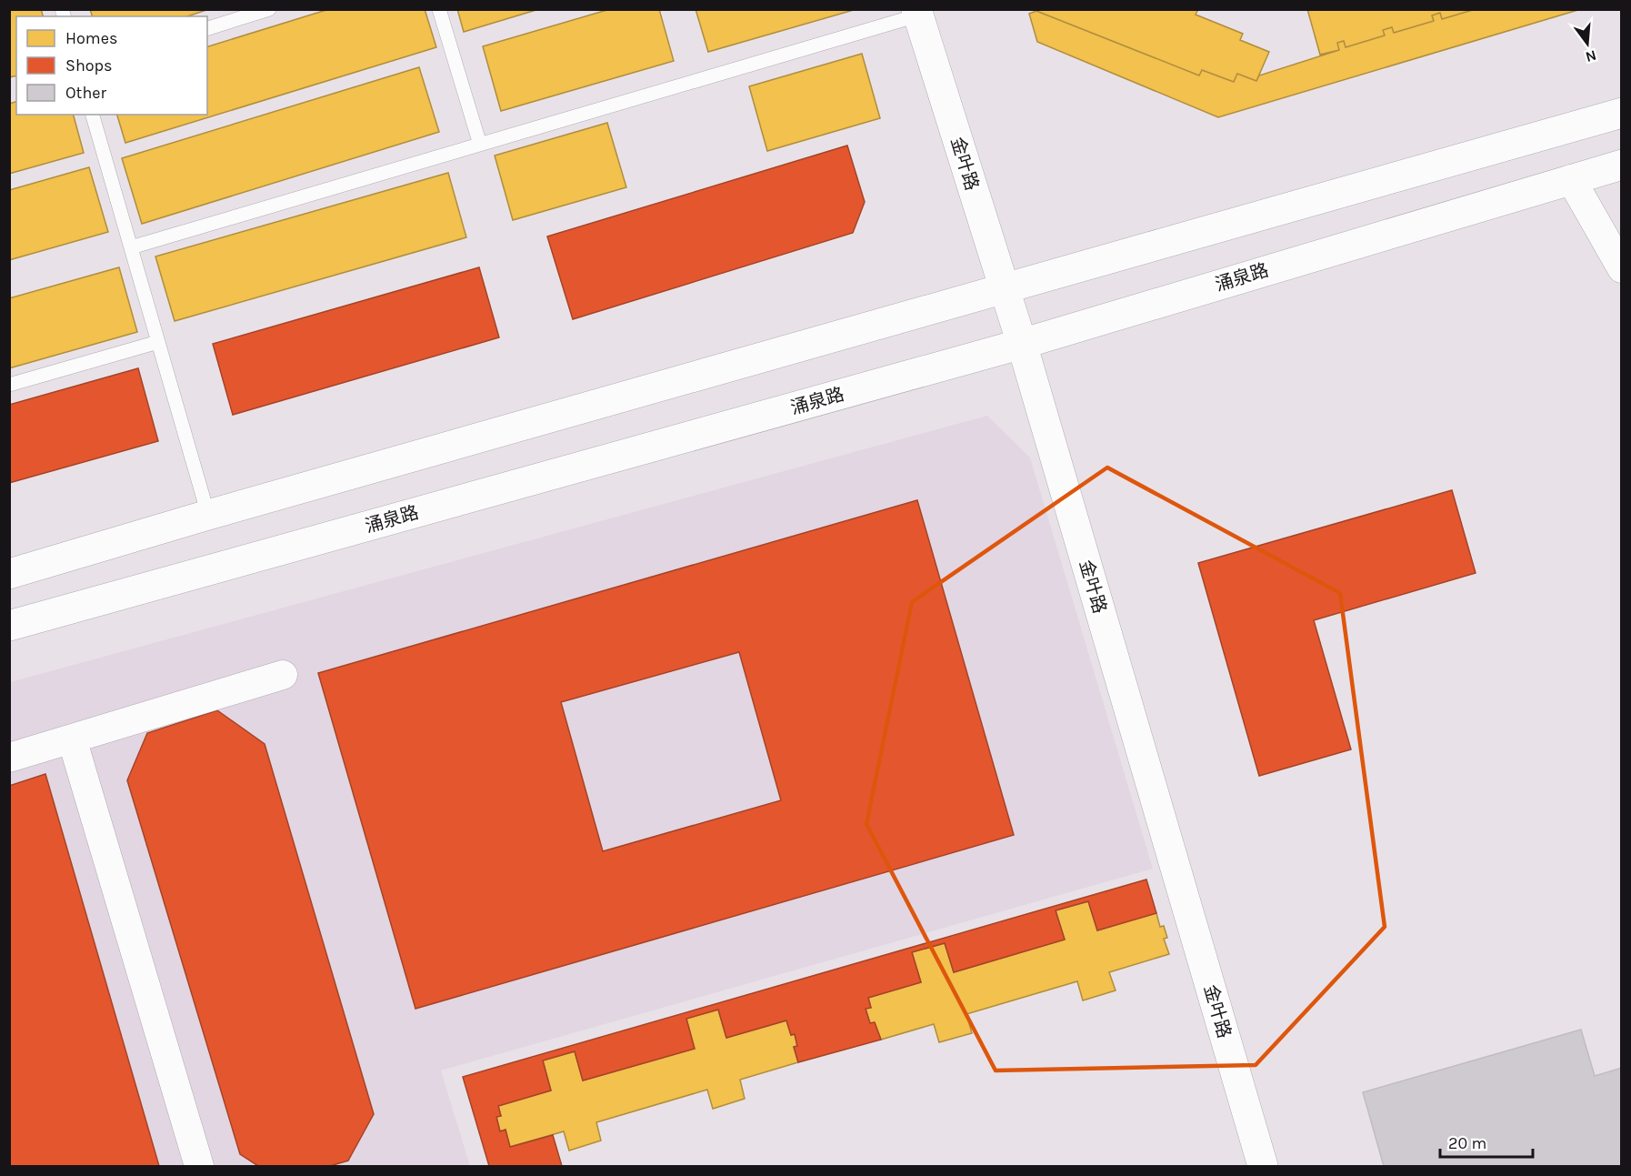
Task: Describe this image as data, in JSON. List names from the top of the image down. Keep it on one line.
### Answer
{"streets":{"main road":["金叶路","涌泉路"]},"crossings":[["金叶路","涌泉路"]],"legend":["Homes","Shops","Other"],"scale_bar":"20 m","north":"bottom"}
